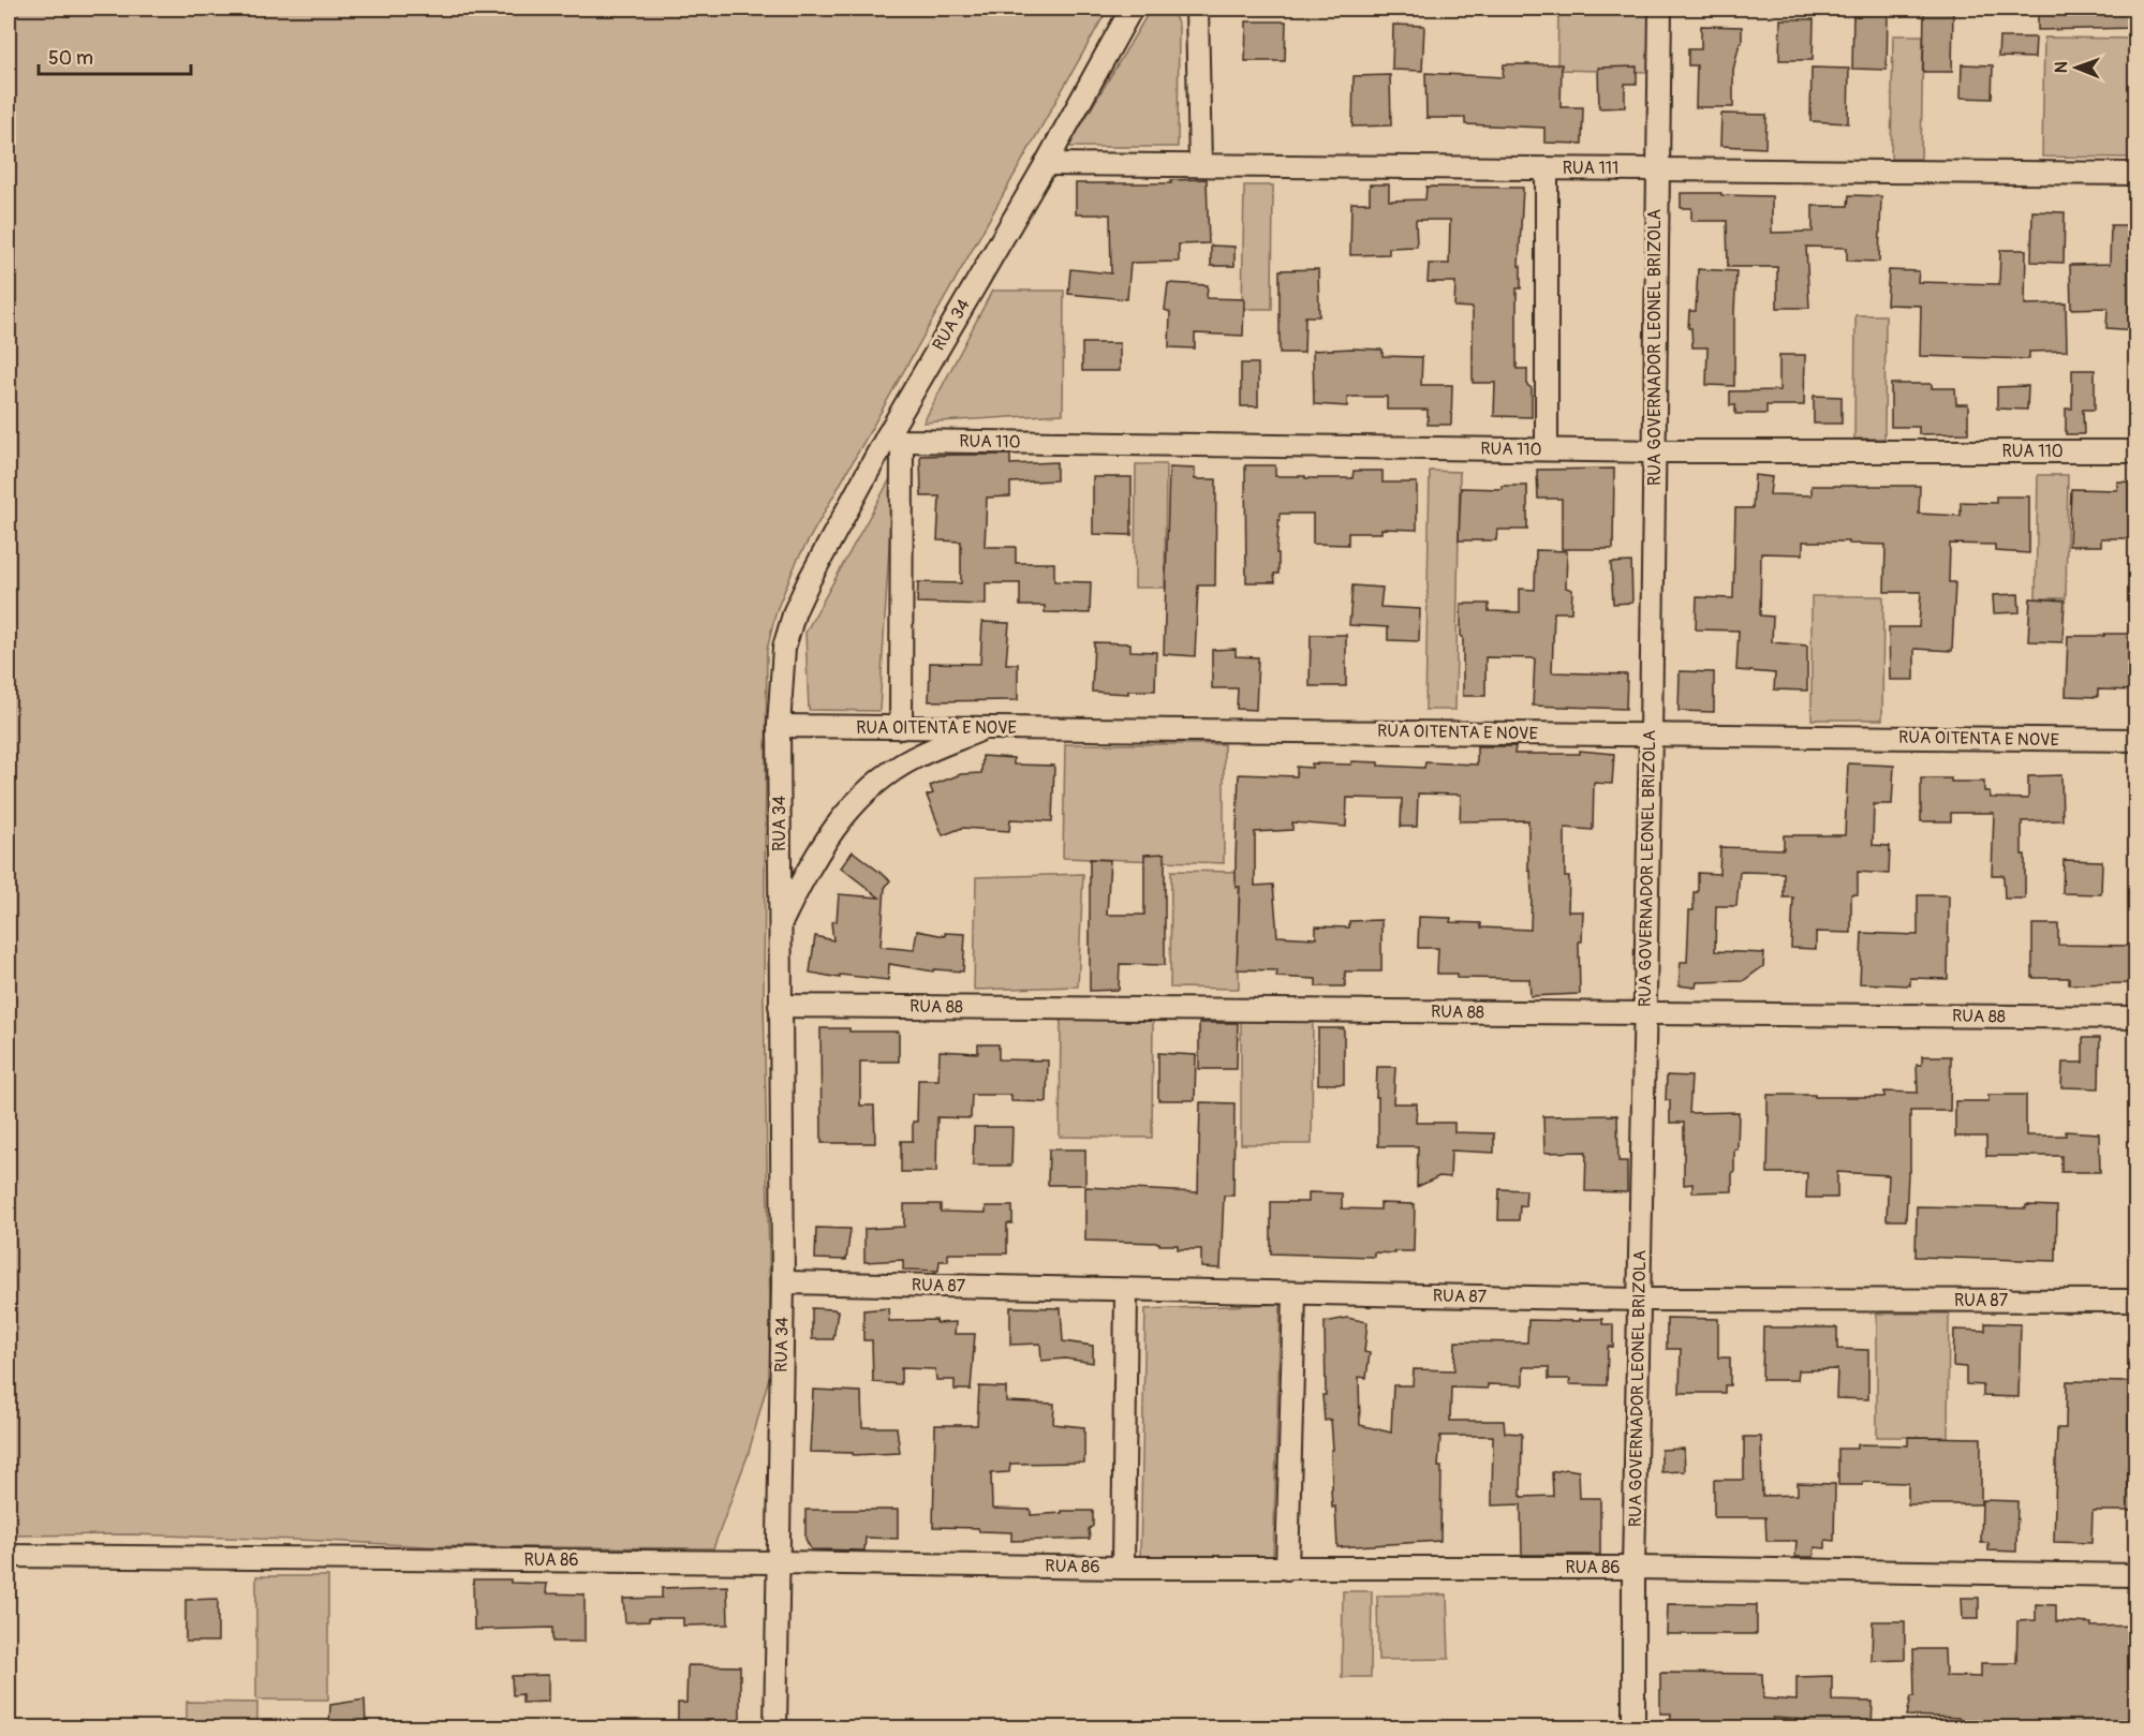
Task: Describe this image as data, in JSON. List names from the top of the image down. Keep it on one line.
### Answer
{"streets":{"street":["RUA 111","RUA 34","RUA GOVERNADOR LEONEL BRIZOLA","RUA 110","RUA OITENTA E NOVE","RUA 88","RUA 87","RUA 86"]},"crossings":[["RUA 111","RUA 34"],["RUA 111","RUA GOVERNADOR LEONEL BRIZOLA"],["RUA 34","RUA 110"],["RUA 34","RUA OITENTA E NOVE"],["RUA 34","RUA 88"],["RUA 34","RUA 87"],["RUA 34","RUA 86"],["RUA GOVERNADOR LEONEL BRIZOLA","RUA 110"],["RUA GOVERNADOR LEONEL BRIZOLA","RUA OITENTA E NOVE"],["RUA GOVERNADOR LEONEL BRIZOLA","RUA 88"],["RUA GOVERNADOR LEONEL BRIZOLA","RUA 87"],["RUA GOVERNADOR LEONEL BRIZOLA","RUA 86"]],"scale_bar":"50 m","north":"left"}
